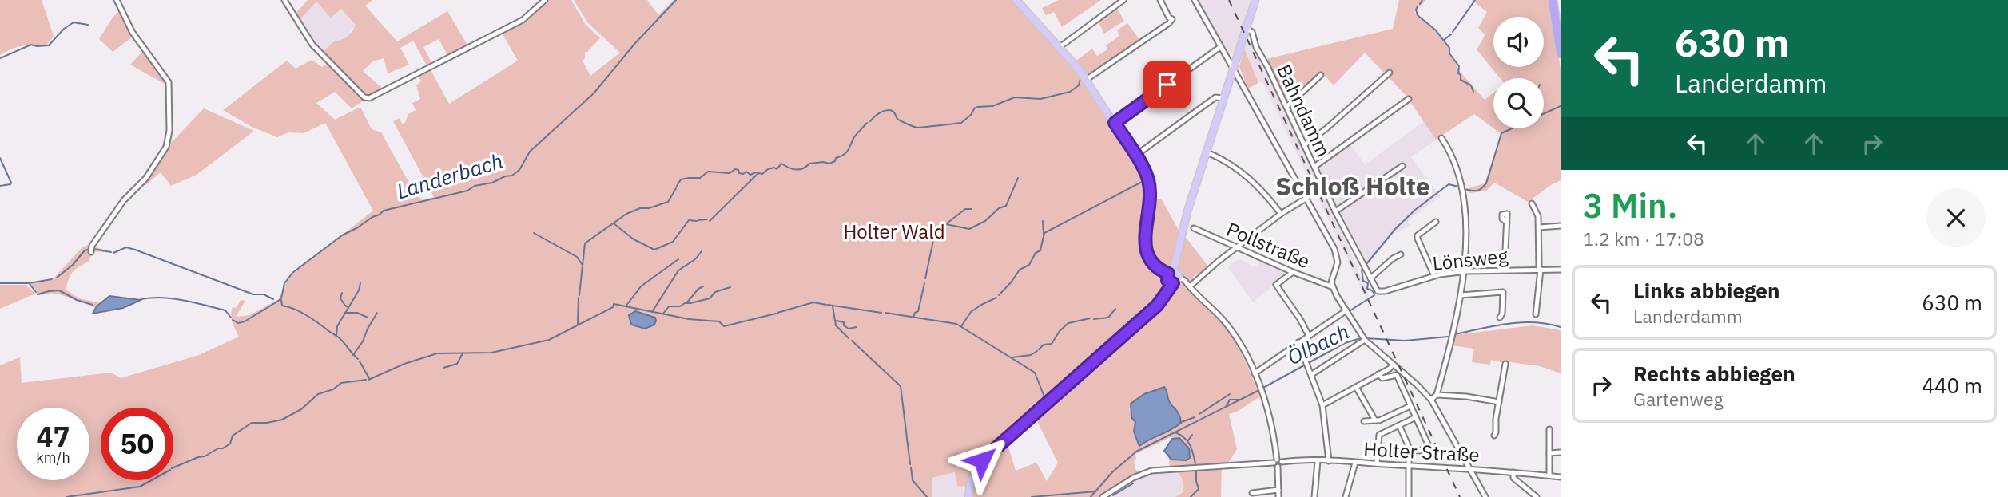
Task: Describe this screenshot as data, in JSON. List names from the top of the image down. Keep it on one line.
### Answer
{"streets":{"street":["Bahndamm","Pollstraße","Lönsweg","Holter Straße"]},"crossings":[["Bahndamm","Lönsweg"]],"districts":["Schloß Holte"],"water":["Landerbach","Ölbach"],"parks":["Holter Wald"],"page":{"turn":["630 m","Landerdamm"],"heading":["3 Min.","1.2 km · 17:08"],"list":[{"name":"Links abbiegen","note":"Landerdamm","value":"630 m"},{"name":"Rechts abbiegen","note":"Gartenweg","value":"440 m"}],"speed":"47 km/h","limit":"50"}}
